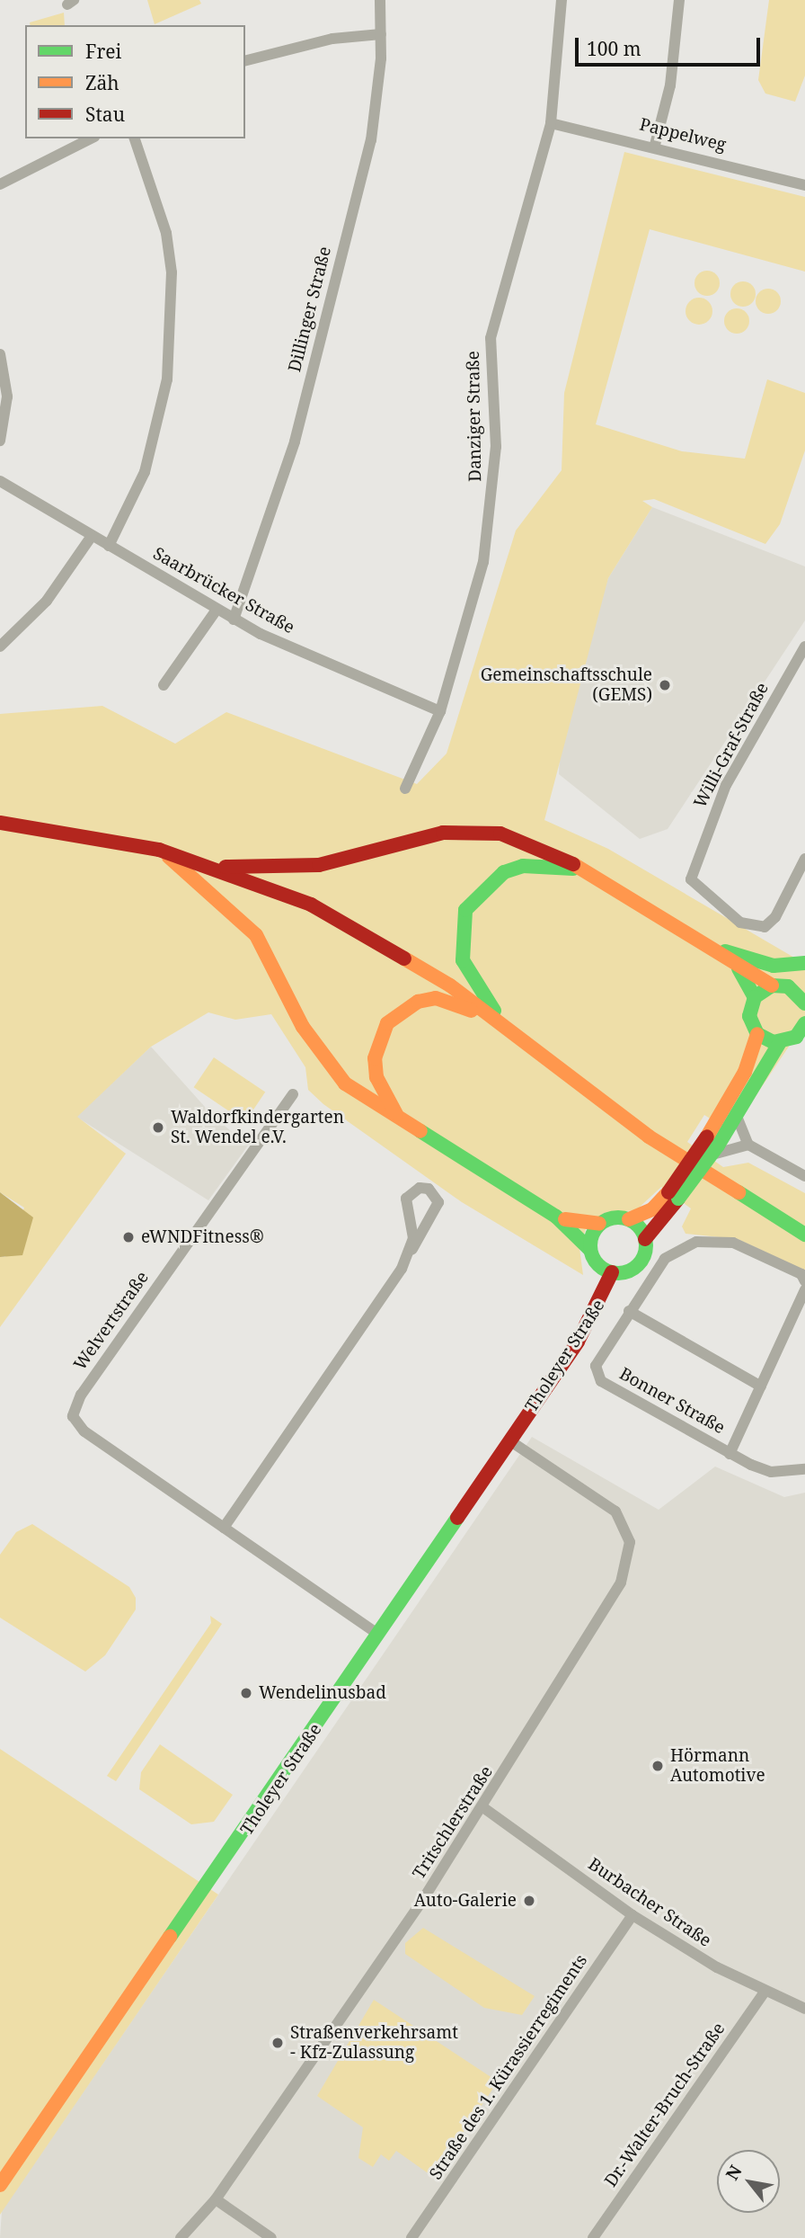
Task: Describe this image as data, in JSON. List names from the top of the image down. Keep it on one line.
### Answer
{"streets":{"main road":["Tholeyer Straße"],"street":["Pappelweg","Dillinger Straße","Danziger Straße","Saarbrücker Straße","Willi-Graf-Straße","Welvertstraße","Bonner Straße","Tritschlerstraße","Burbacher Straße","Straße des 1. Kürassierregiments","Dr.-Walter-Bruch-Straße"]},"crossings":[["Pappelweg","Danziger Straße"],["Dillinger Straße","Saarbrücker Straße"],["Danziger Straße","Saarbrücker Straße"],["Welvertstraße","Tholeyer Straße"],["Tholeyer Straße","Tritschlerstraße"],["Tritschlerstraße","Burbacher Straße"],["Burbacher Straße","Straße des 1. Kürassierregiments"],["Burbacher Straße","Dr.-Walter-Bruch-Straße"]],"places":["Gemeinschaftsschule (GEMS)","Waldorfkindergarten St. Wendel e.V.","eWNDFitness®","Wendelinusbad","Hörmann Automotive","Auto-Galerie","Straßenverkehrsamt - Kfz-Zulassung"],"legend":["Frei","Zäh","Stau"],"scale_bar":"100 m","north":"top left"}
